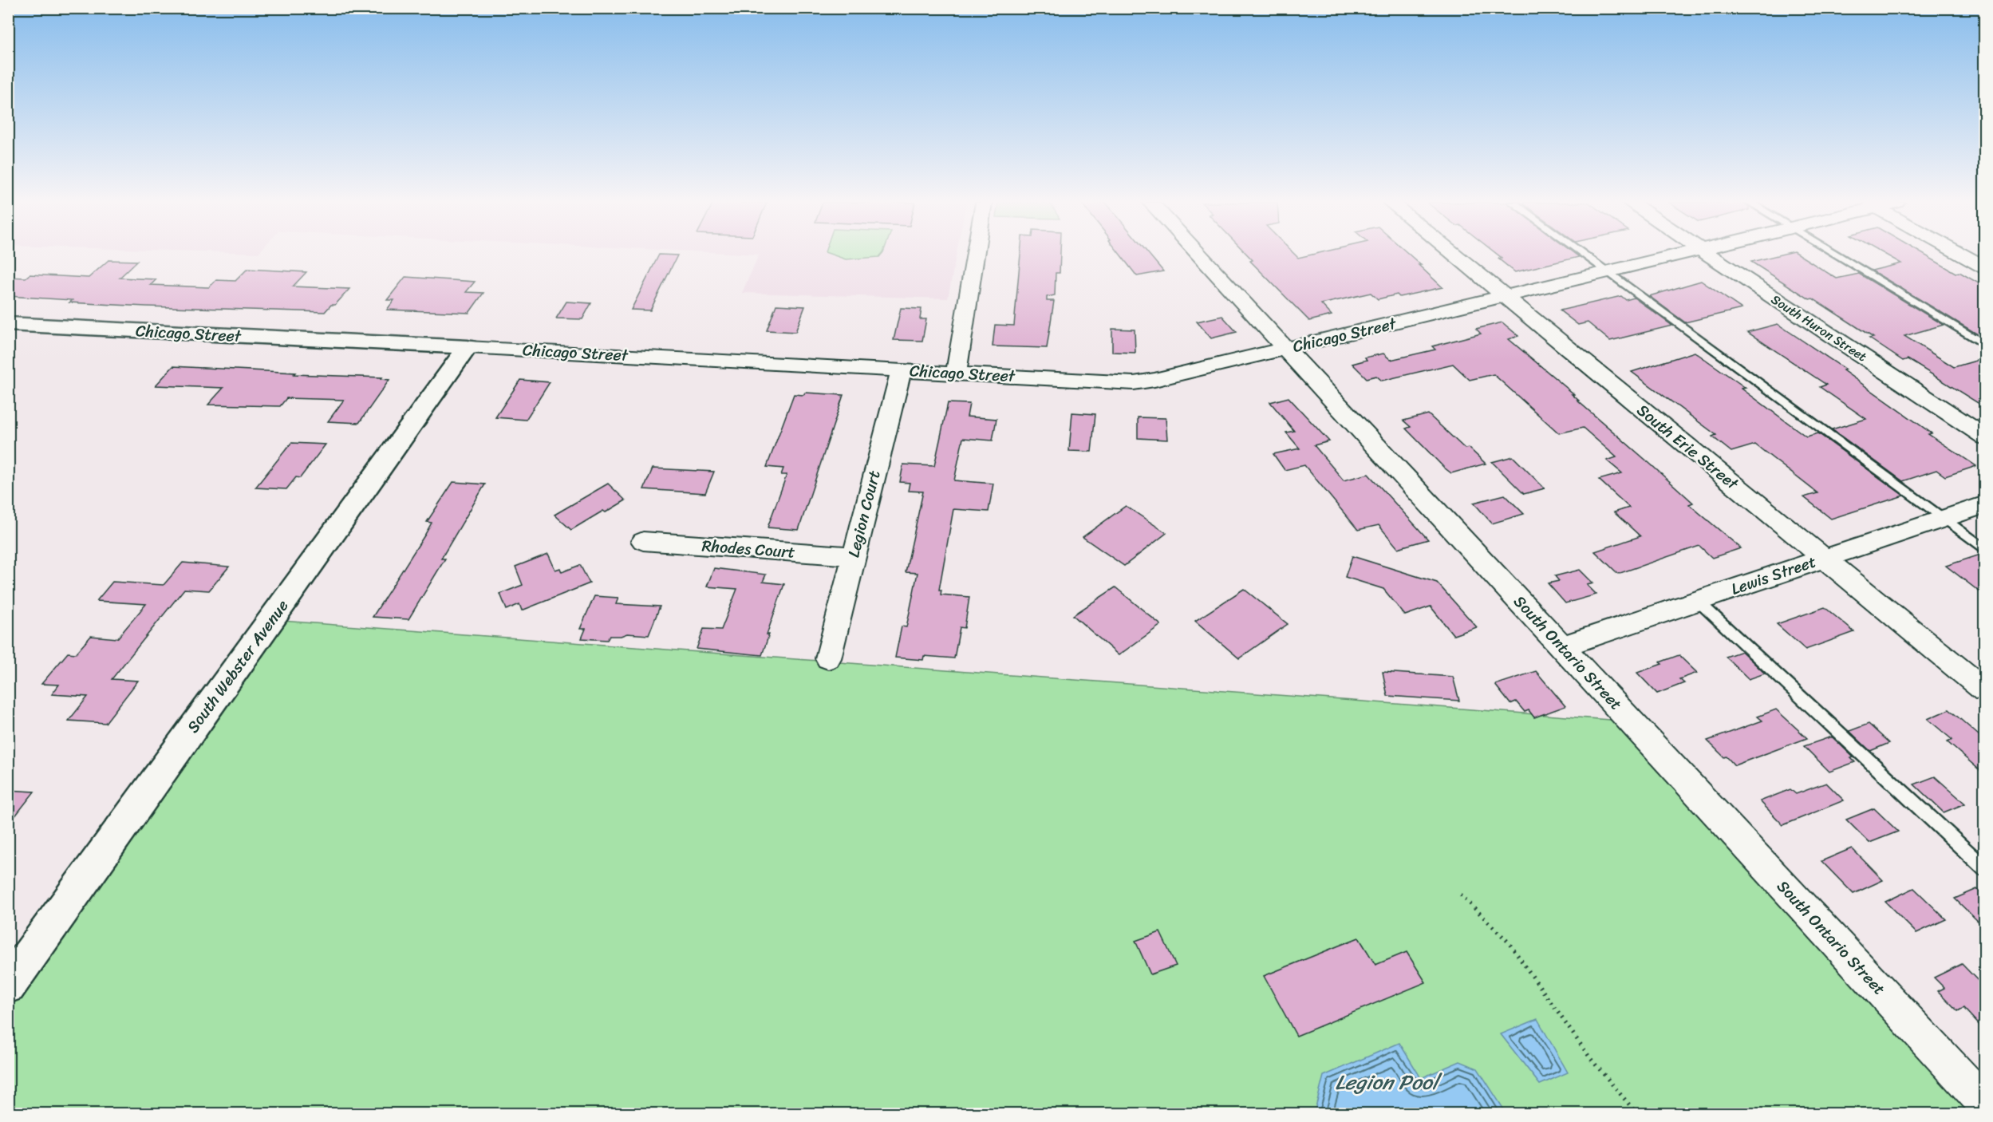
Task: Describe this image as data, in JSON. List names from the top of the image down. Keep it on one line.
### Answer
{"streets":{"street":["South Huron Street","Chicago Street","South Erie Street","Legion Court","Rhodes Court","Lewis Street","South Ontario Street","South Webster Avenue"]},"crossings":[["Chicago Street","South Erie Street"],["Chicago Street","Legion Court"],["Chicago Street","South Ontario Street"],["Chicago Street","South Webster Avenue"],["South Erie Street","Lewis Street"],["Legion Court","Rhodes Court"],["Lewis Street","South Ontario Street"]],"water":["Legion Pool"]}
